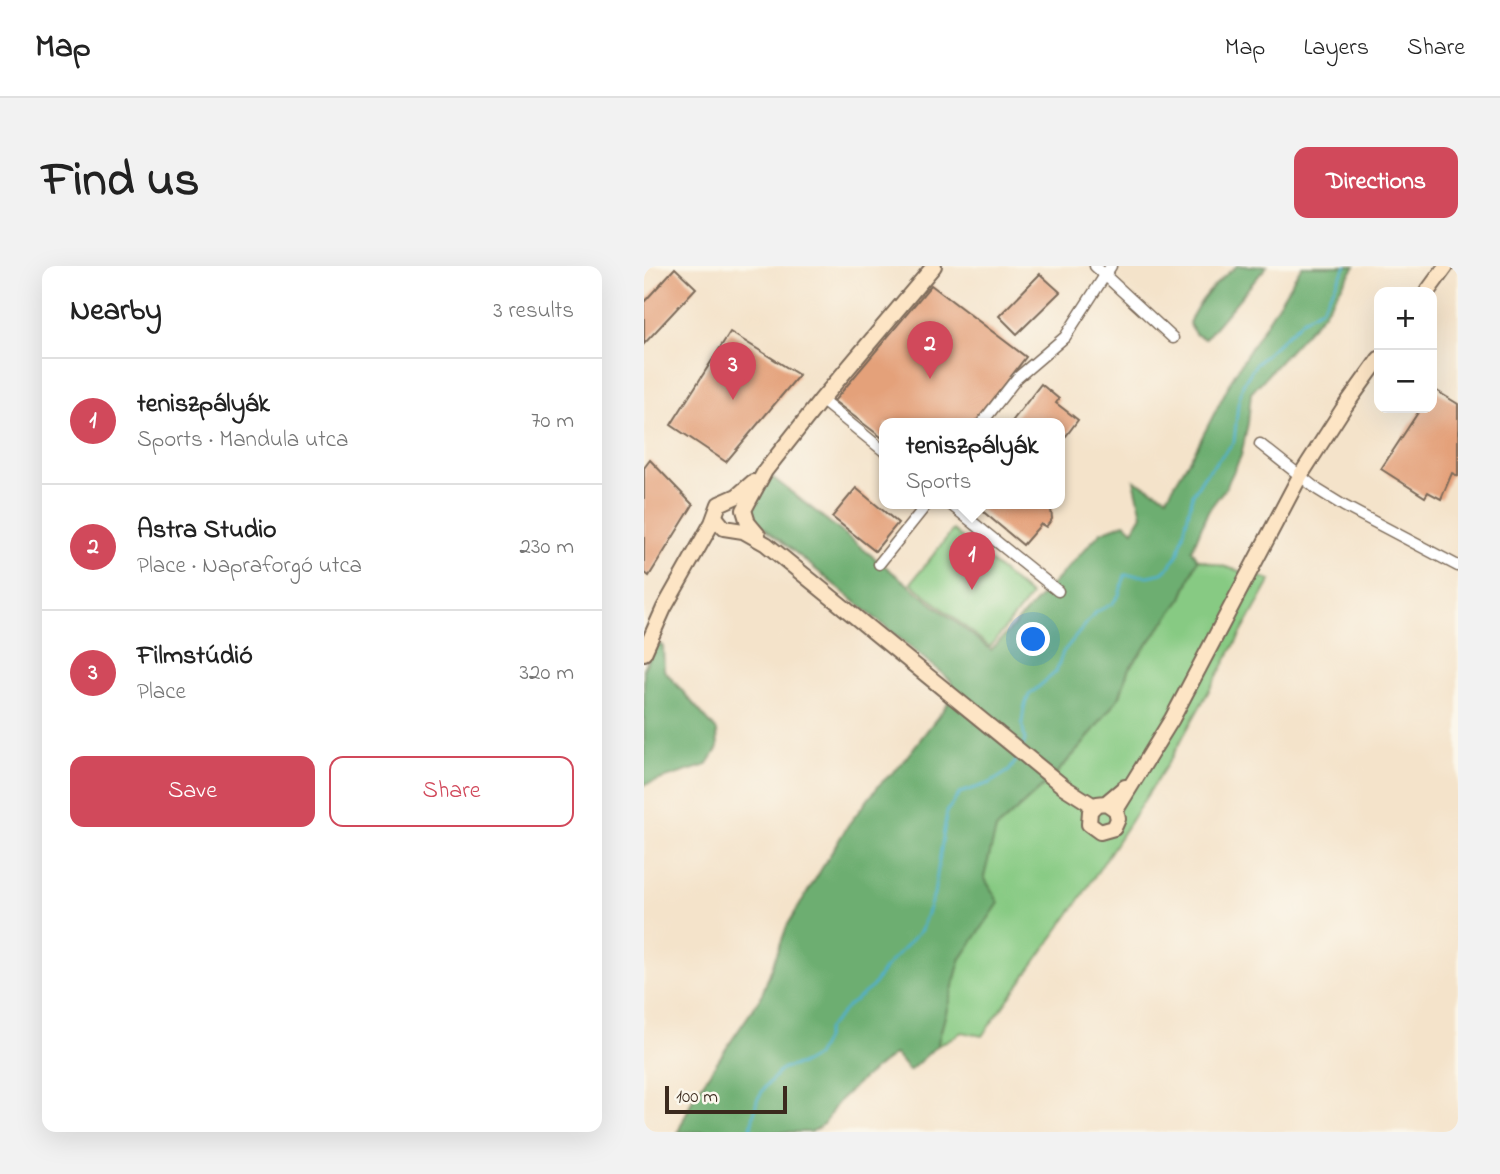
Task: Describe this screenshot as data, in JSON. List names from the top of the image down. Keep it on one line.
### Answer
{"scale_bar":"100 m","page":{"header":"Map","nav":["Map","Layers","Share"],"title":"Find us","buttons":["Directions",["Save","Share"]],"heading":["Nearby","3 results"],"map_buttons":["+","−"],"pins":["2","3","1"],"list":[{"mark":"1","name":"teniszpályák","note":"Sports · Mandula utca","value":"70 m"},{"mark":"2","name":"Astra Studio","note":"Place · Napraforgó utca","value":"230 m"},{"mark":"3","name":"Filmstúdió","note":"Place","value":"320 m"}],"popup":["teniszpályák","Sports"],"scale":"100 m"}}
